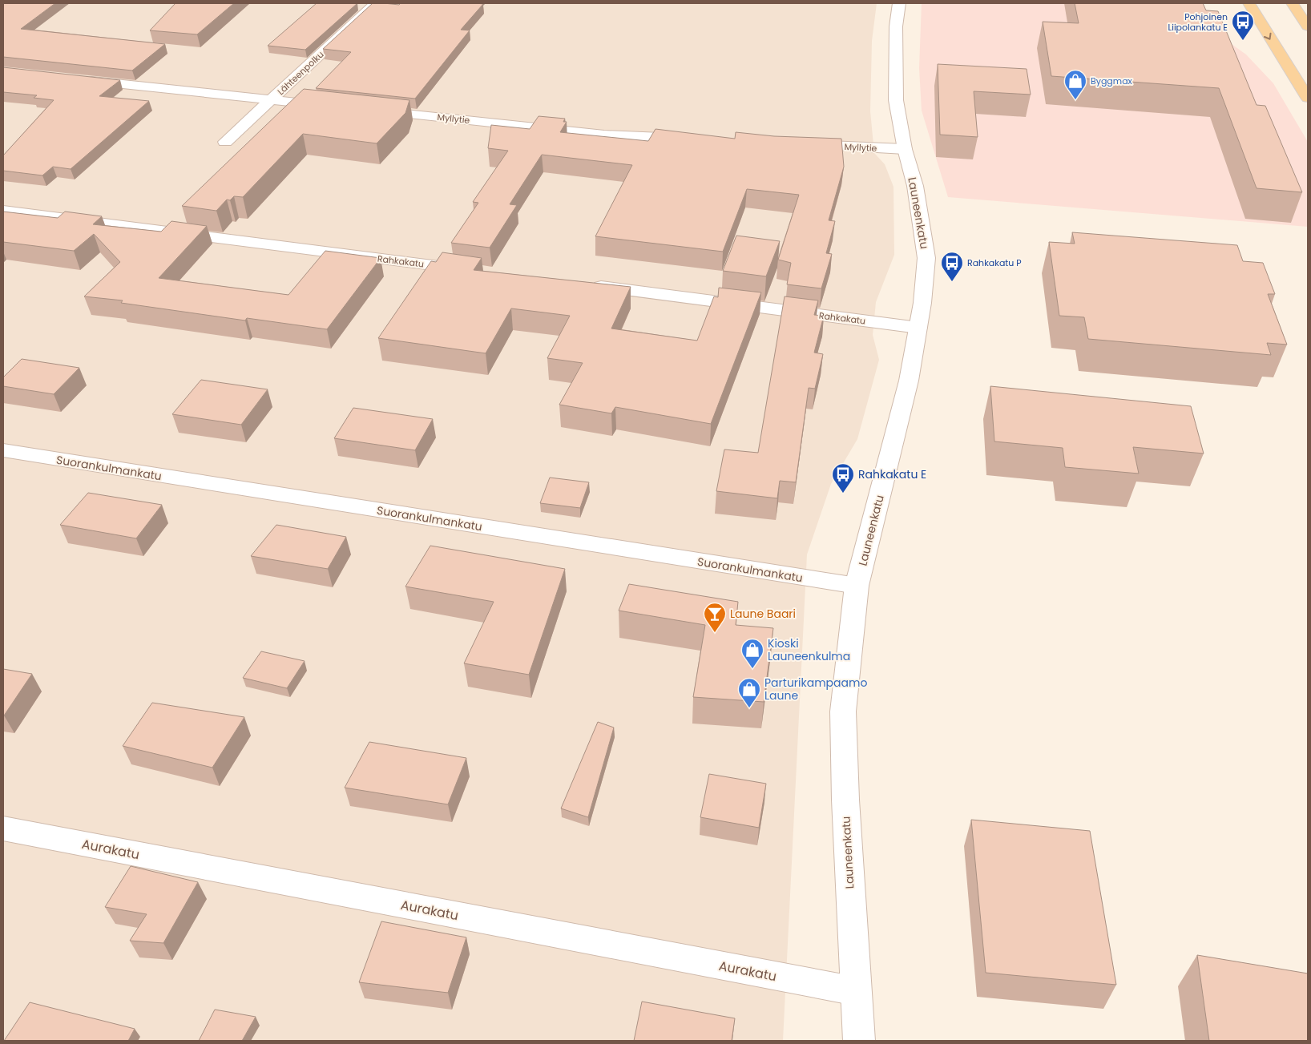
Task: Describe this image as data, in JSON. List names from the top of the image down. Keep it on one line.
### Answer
{"streets":{"street":["Lähteenpolku","Myllytie","Launeenkatu","Rahkakatu","Suorankulmankatu","Aurakatu"]},"crossings":[["Myllytie","Launeenkatu"],["Launeenkatu","Rahkakatu"],["Launeenkatu","Suorankulmankatu"],["Launeenkatu","Aurakatu"]],"places":{"bus stop":["Pohjoinen Liipolankatu E","Rahkakatu P","Rahkakatu E"],"shop":["Byggmax","Kioski Launeenkulma","Parturikampaamo Laune"],"bar":["Laune Baari"]}}
